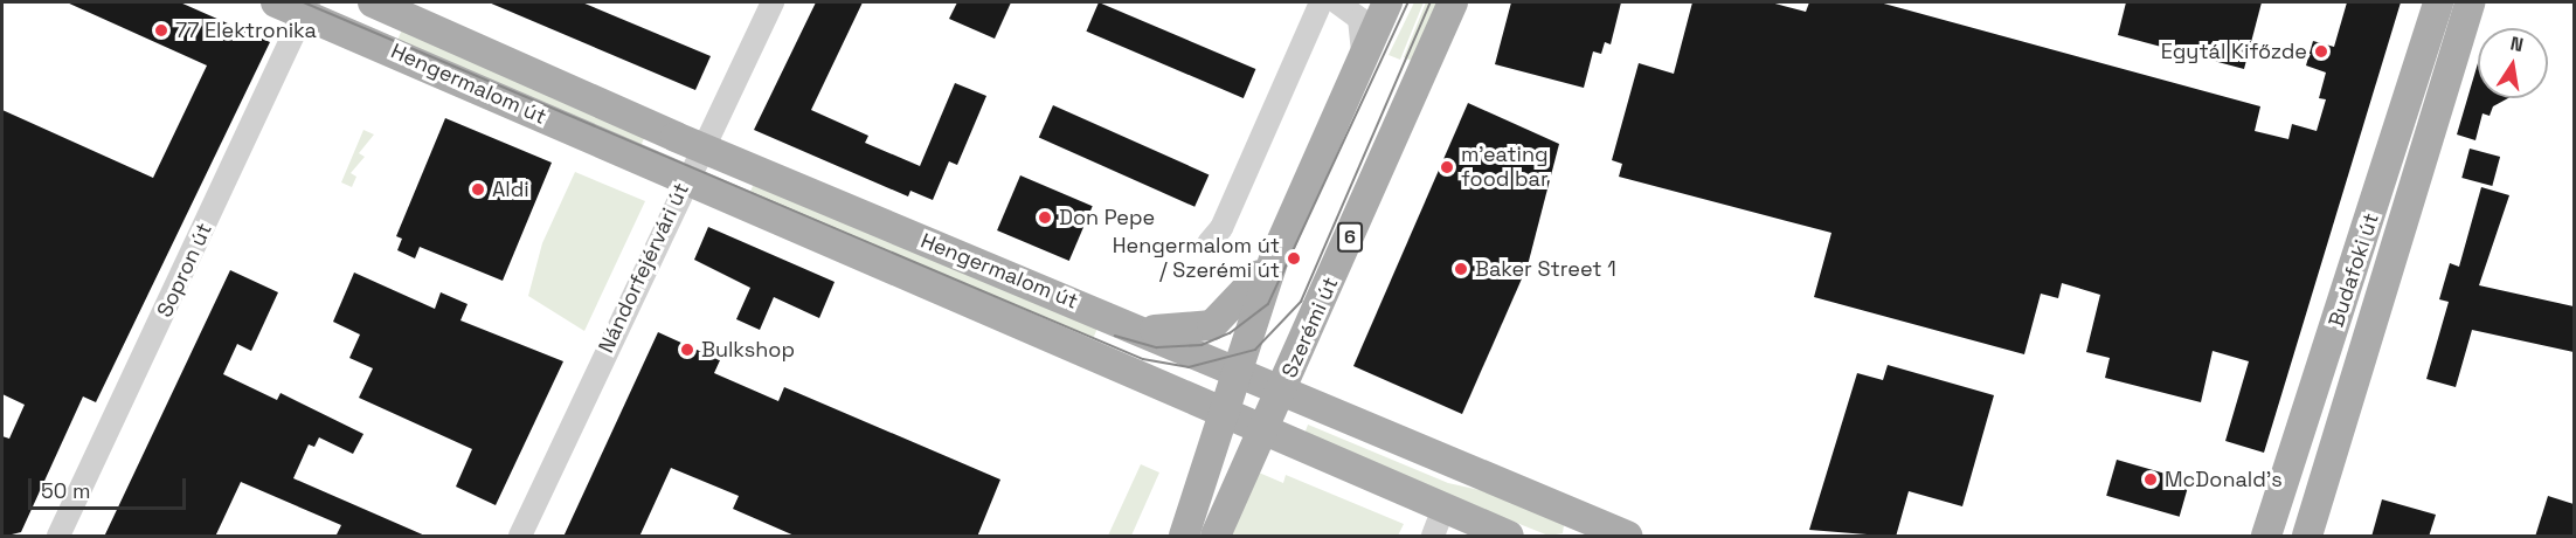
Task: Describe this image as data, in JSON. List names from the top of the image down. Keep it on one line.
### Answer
{"streets":{"main road":["Hengermalom út","6","Budafoki út","Szerémi út"],"street":["Nándorfejérvári út","Sopron út"]},"crossings":[["Hengermalom út","Nándorfejérvári út"],["Hengermalom út","Sopron út"],["Hengermalom út","Szerémi út"]],"places":["77 Elektronika","Egytál Kifőzde","m'eating food bar","Aldi","Don Pepe","Hengermalom út / Szerémi út","Baker Street 1","Bulkshop","McDonald's"],"scale_bar":"50 m","north":"top"}
